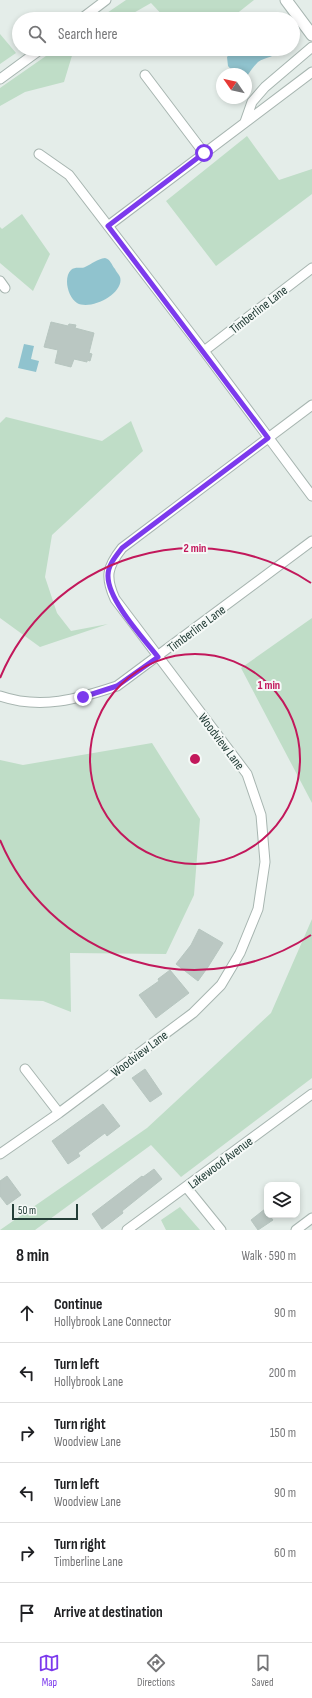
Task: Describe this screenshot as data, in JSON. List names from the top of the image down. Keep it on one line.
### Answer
{"streets":{"street":["Timberline Lane","Woodview Lane","Lakewood Avenue"]},"crossings":[["Timberline Lane","Woodview Lane"]],"scale_bar":"50 m","north":"top left","page":{"search":"Search here","scale":"50 m","heading":["8 min","Walk · 590 m"],"list":[["Continue","Hollybrook Lane Connector","90 m"],["Turn left","Hollybrook Lane","200 m"],["Turn right","Woodview Lane","150 m"],["Turn left","Woodview Lane","90 m"],["Turn right","Timberline Lane","60 m"],"Arrive at destination"],"nav":["Map","Directions","Saved"]},"rings":["2 min","1 min"]}
